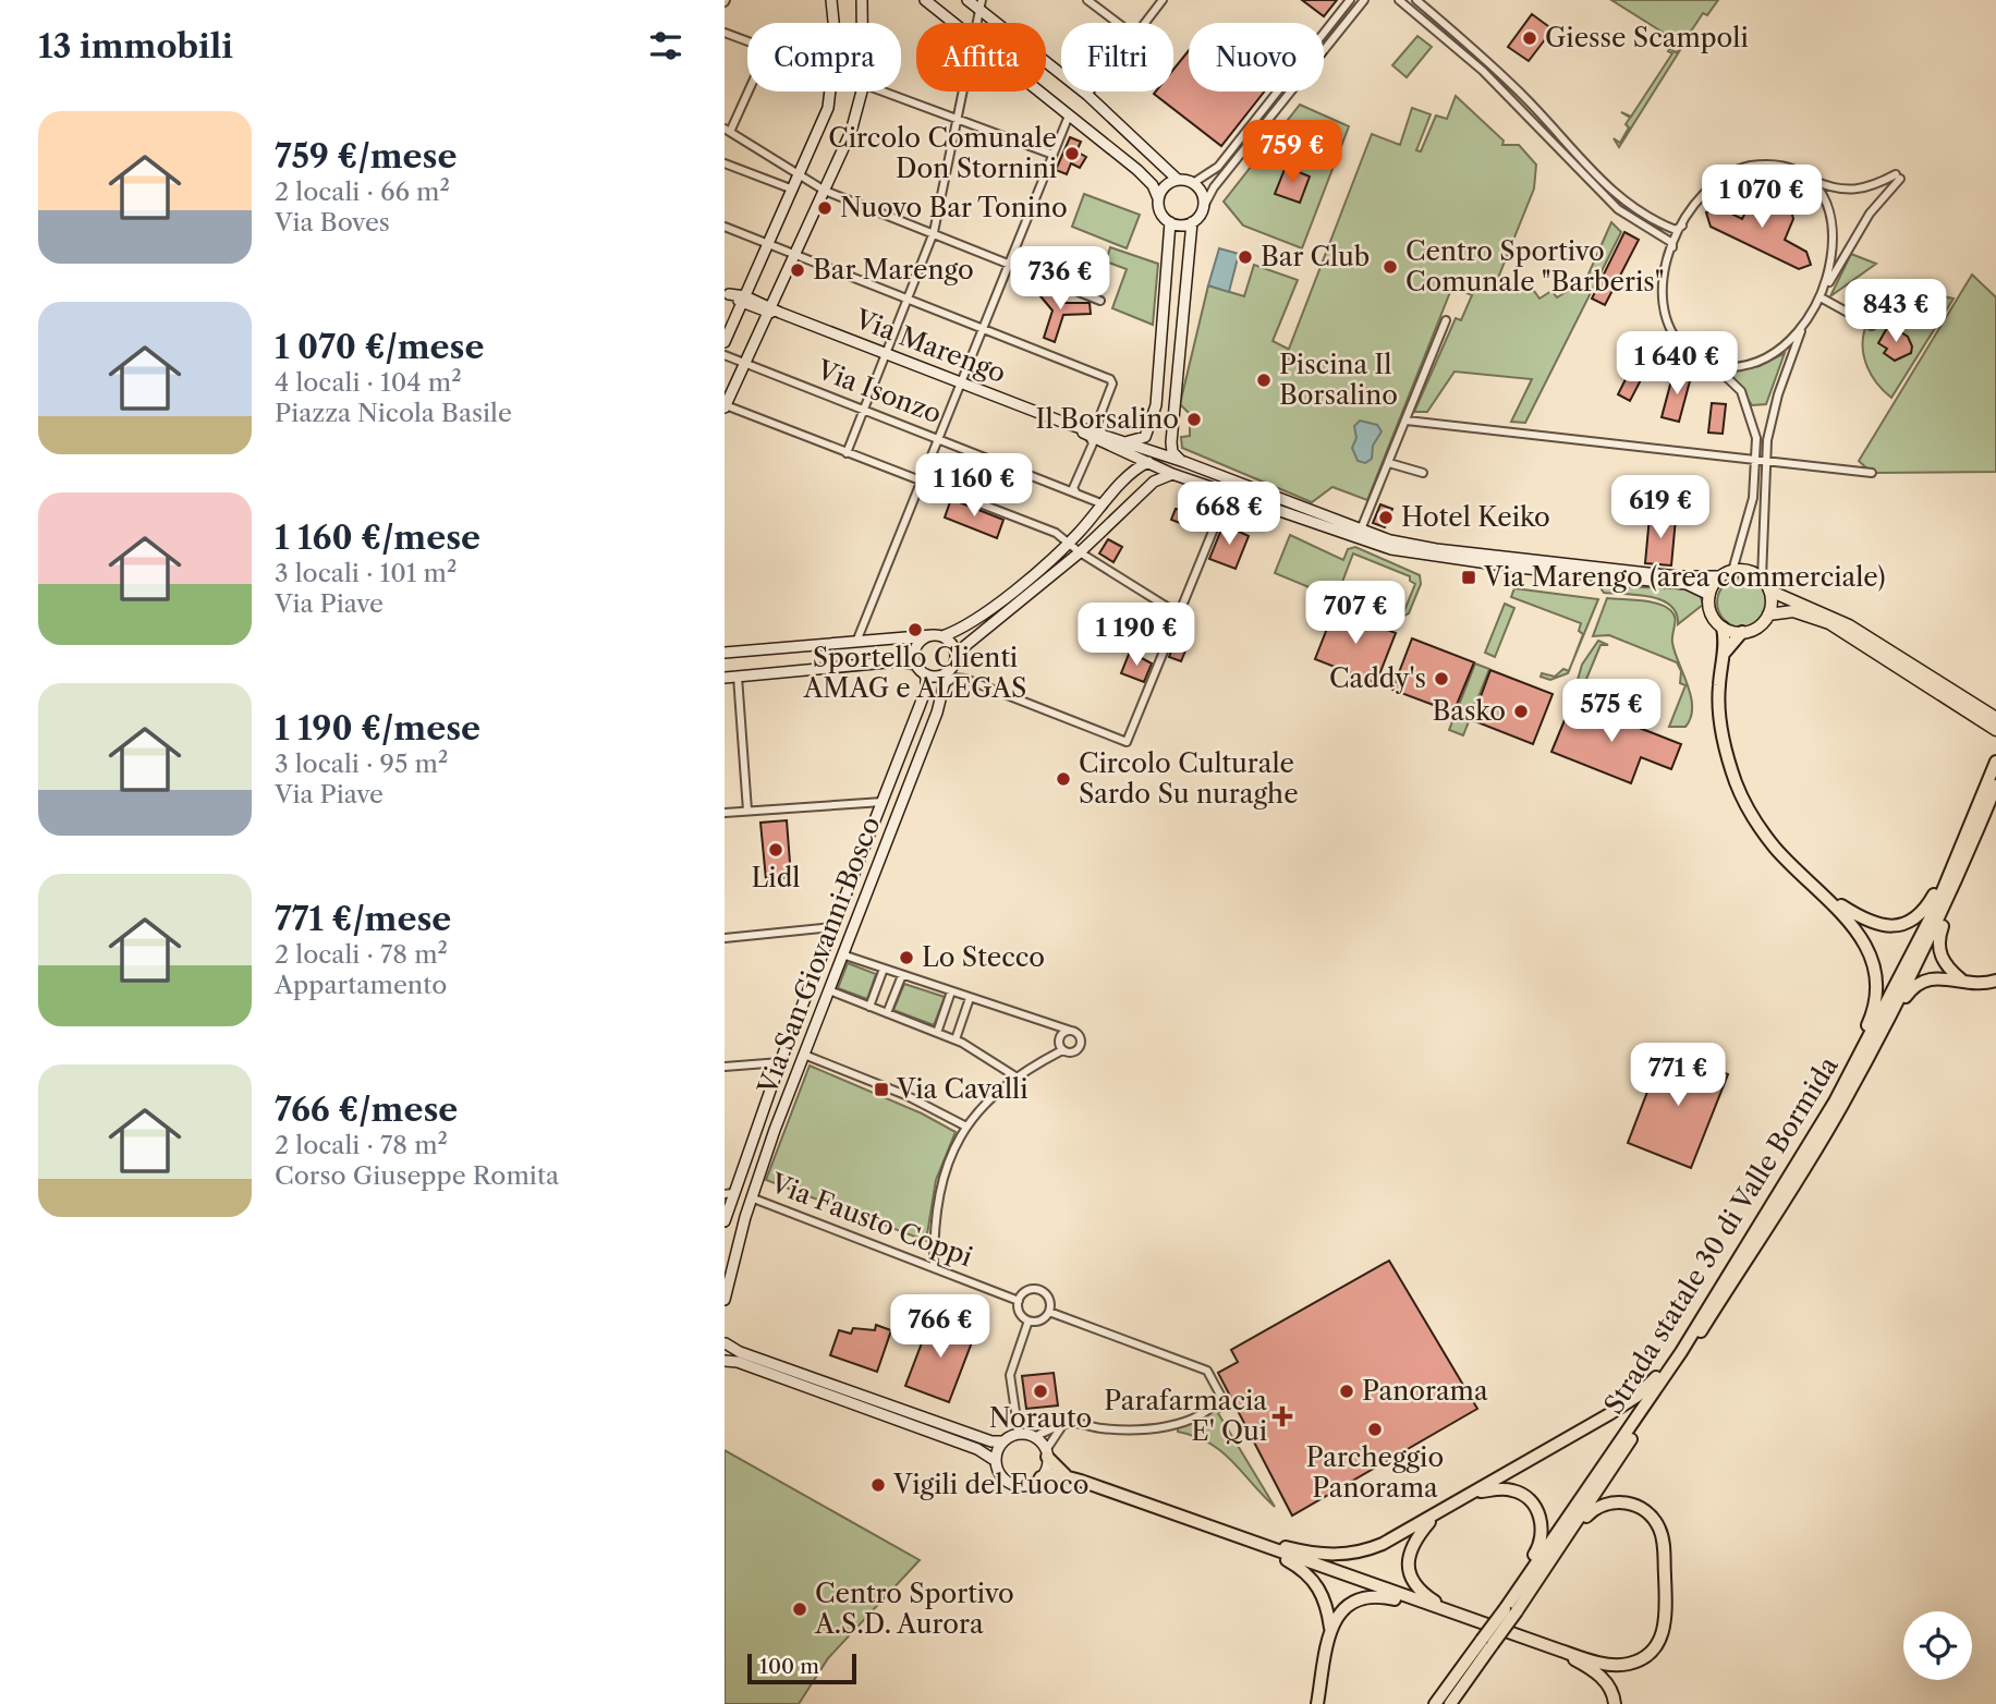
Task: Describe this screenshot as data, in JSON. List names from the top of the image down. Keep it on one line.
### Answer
{"streets":{"highway":["Strada statale 30 di Valle Bormida"],"main road":["Via Marengo","Via San Giovanni Bosco"],"street":["Via Isonzo","Via Fausto Coppi"]},"crossings":[["Via San Giovanni Bosco","Via Fausto Coppi"]],"places":{"other":["Giesse Scampoli","Circolo Comunale Don Stornini","Nuovo Bar Tonino","Bar Club","Centro Sportivo Comunale \"Barberis\"","Bar Marengo","Piscina Il Borsalino","Il Borsalino","Hotel Keiko","Sportello Clienti AMAG e ALEGAS","Caddy's","Basko","Circolo Culturale Sardo Su nuraghe","Lidl","Lo Stecco","Norauto","Panorama","Parcheggio Panorama","Vigili del Fuoco","Centro Sportivo A.S.D. Aurora"],"transit":["Via Marengo (area commerciale)","Via Cavalli"],"health":["Parafarmacia E' Qui"]},"scale_bar":"100 m","page":{"heading":"13 immobili","chip":["Compra","Affitta","Filtri","Nuovo"],"list":[{"name":"759 €/mese","note":"2 locali · 66 m² · Via Boves"},{"name":"1 070 €/mese","note":"4 locali · 104 m² · Piazza Nicola Basile"},{"name":"1 160 €/mese","note":"3 locali · 101 m² · Via Piave"},{"name":"1 190 €/mese","note":"3 locali · 95 m² · Via Piave"},{"name":"771 €/mese","note":"2 locali · 78 m² · Appartamento"},{"name":"766 €/mese","note":"2 locali · 78 m² · Corso Giuseppe Romita"}],"price":["759 €","1 070 €","736 €","843 €","1 640 €","1 160 €","619 €","668 €","707 €","1 190 €","575 €","771 €","766 €"],"scale":"100 m"}}
